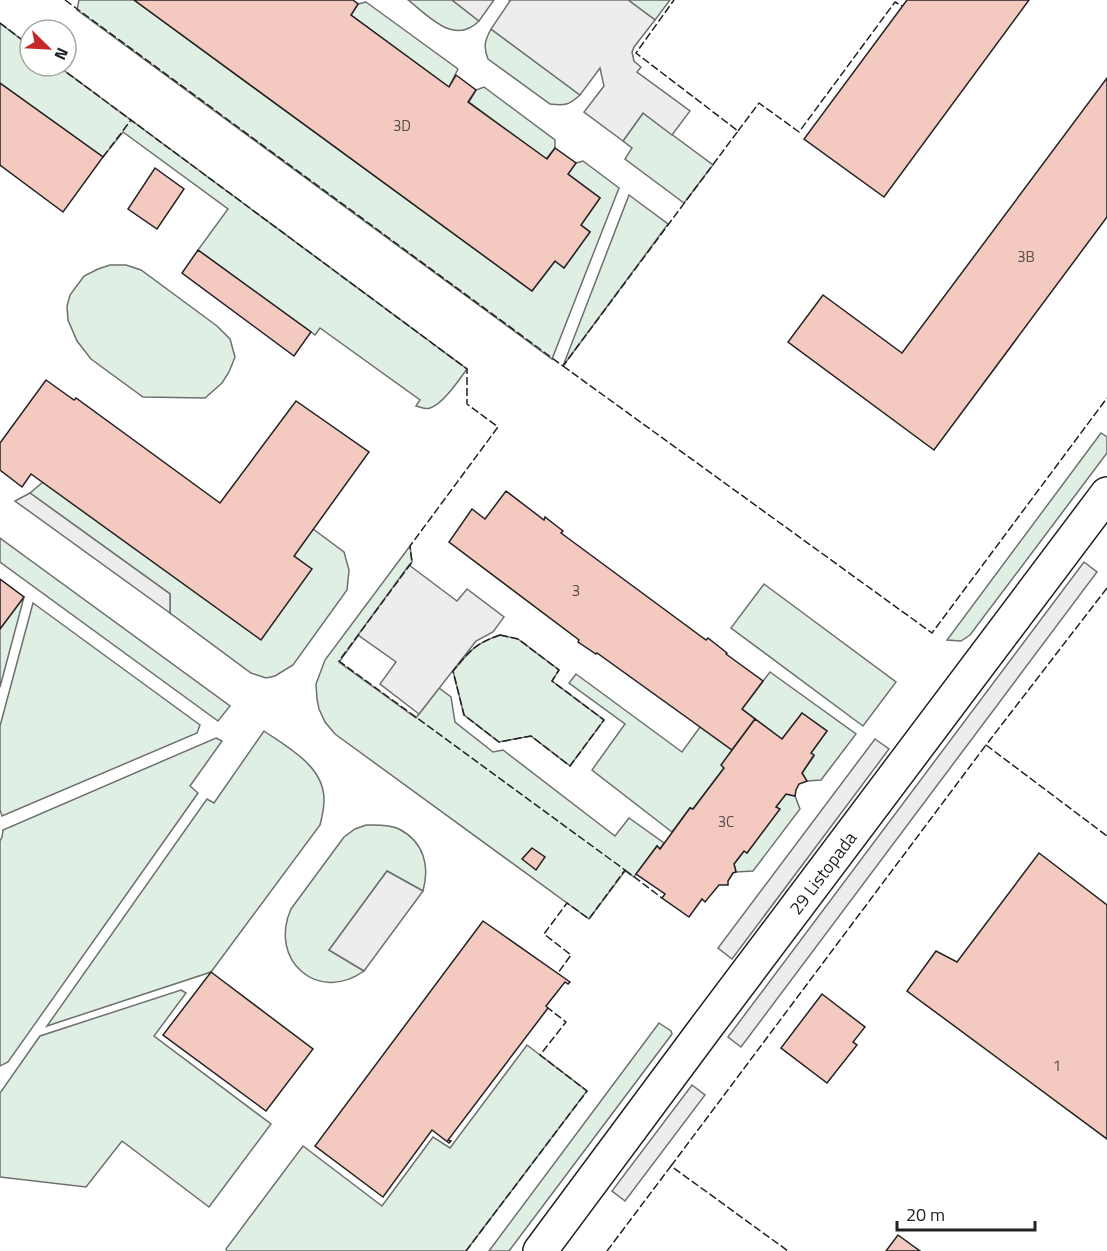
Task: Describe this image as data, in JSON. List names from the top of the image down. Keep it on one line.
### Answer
{"streets":{"street":["29 Listopada"]},"house_numbers":["3D","3B","3","3C","1"],"scale_bar":"20 m","north":"bottom right"}
